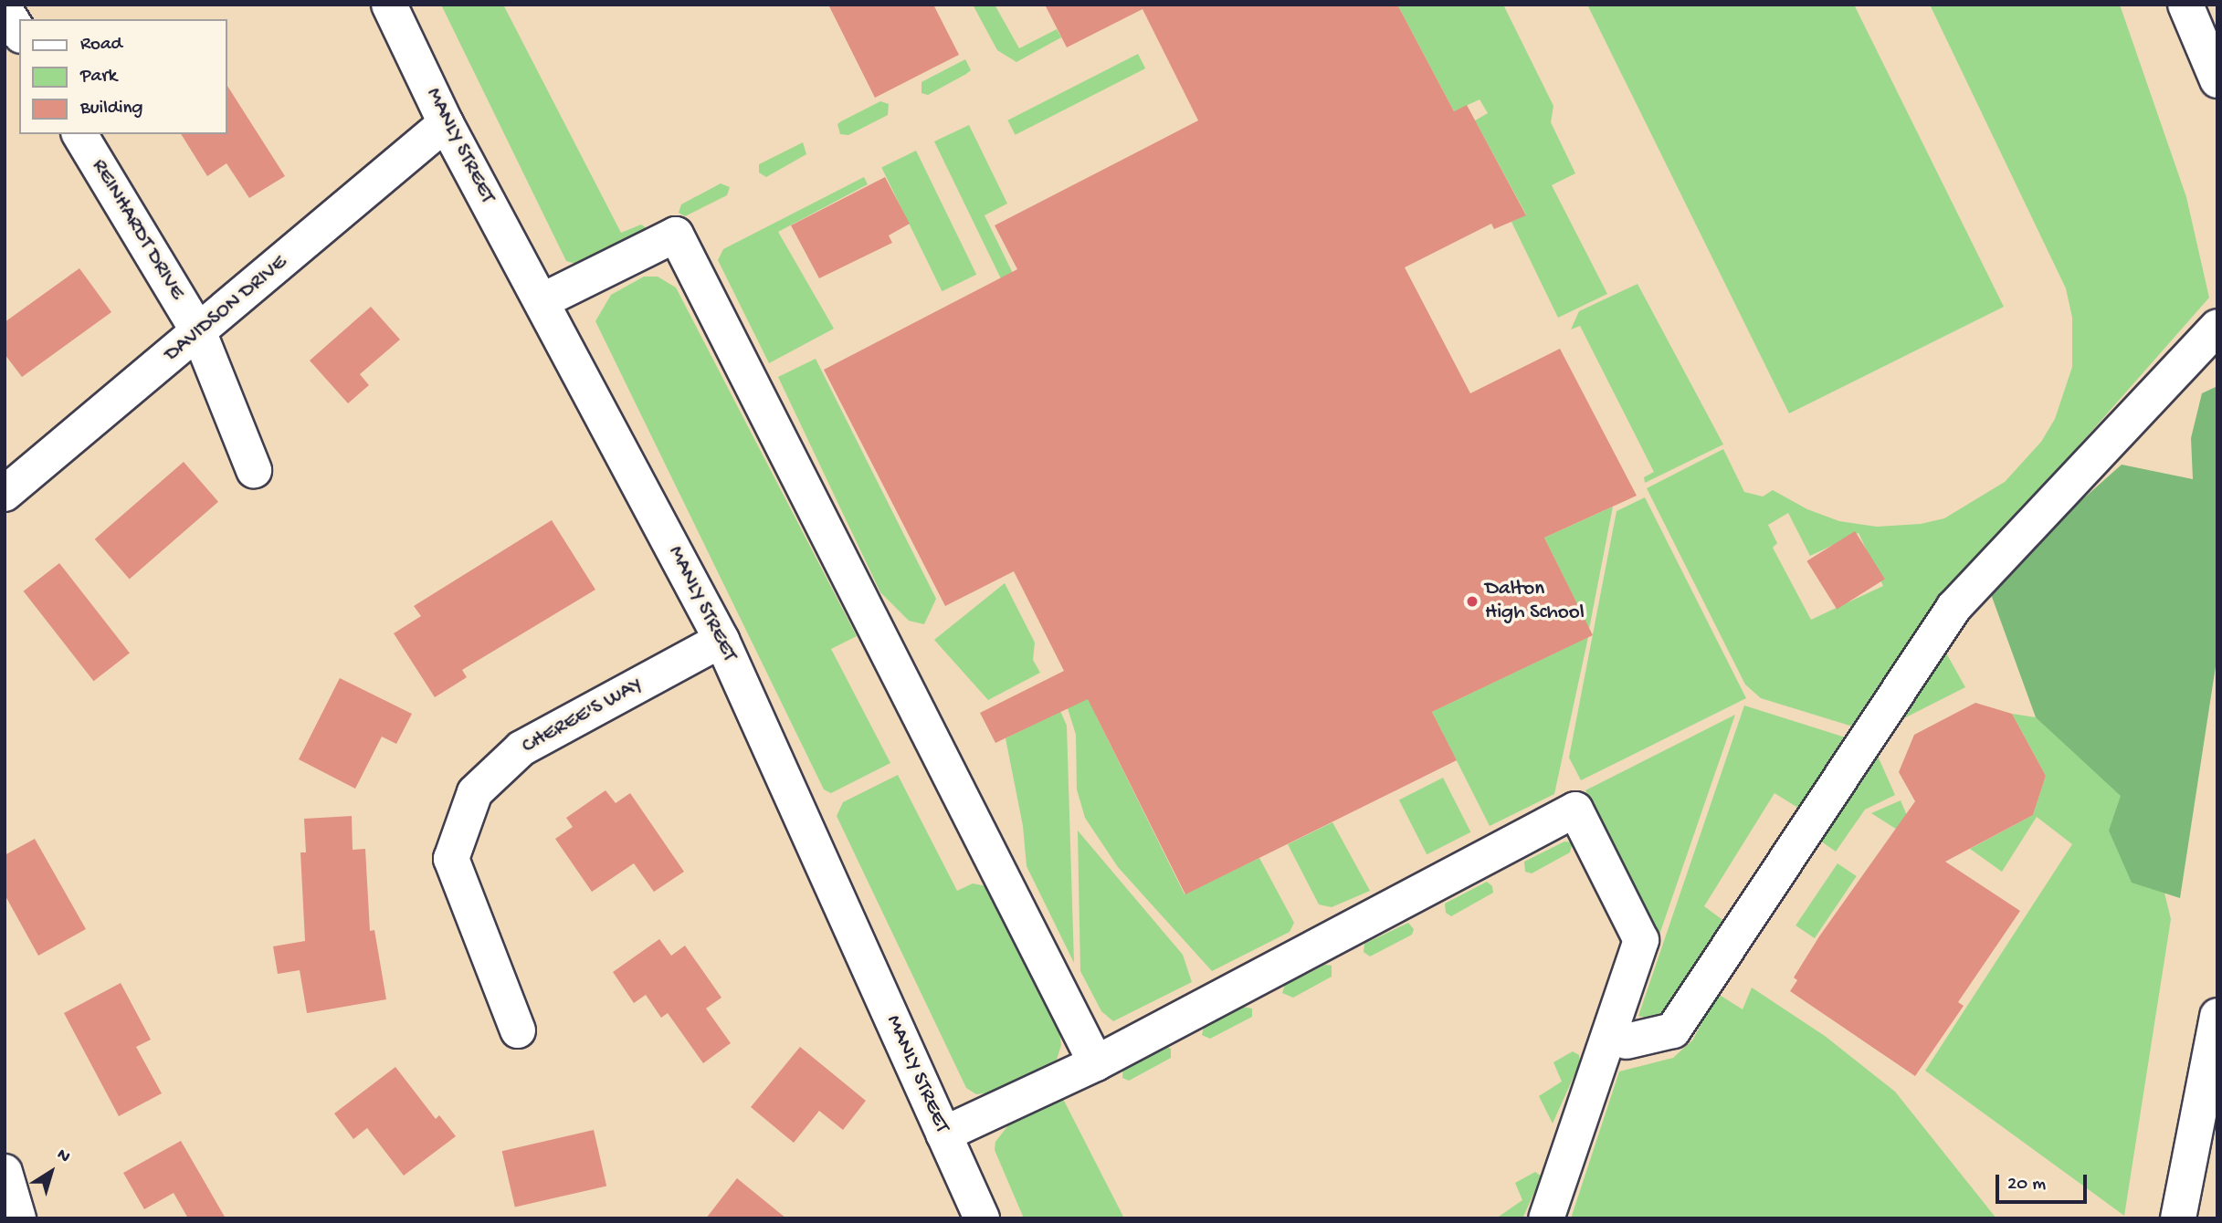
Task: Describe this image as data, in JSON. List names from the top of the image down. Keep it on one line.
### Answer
{"streets":{"street":["MANLY STREET","REINHARDT DRIVE","DAVIDSON DRIVE","CHEREE'S WAY"]},"crossings":[["MANLY STREET","DAVIDSON DRIVE"],["MANLY STREET","CHEREE'S WAY"],["REINHARDT DRIVE","DAVIDSON DRIVE"]],"places":["Dalton High School"],"legend":["Road","Park","Building"],"scale_bar":"20 m","north":"top right"}
